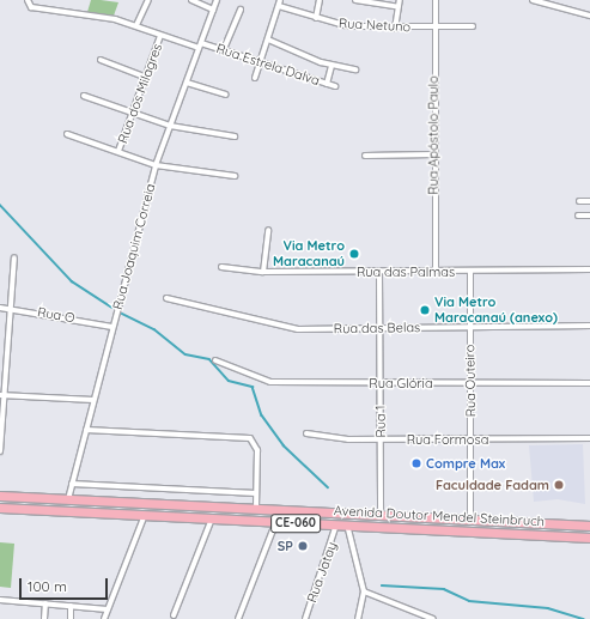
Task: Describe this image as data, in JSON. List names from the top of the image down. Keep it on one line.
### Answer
{"streets":{"highway":["Avenida Doutor Mendel Steinbruch","CE-060"],"street":["Rua Netuno","Rua Estrela Dalva","Rua dos Milagres","Rua Apóstolo Paulo","Rua Joaquim Correia","Rua das Palmas","Rua O","Rua das Belas","Rua Outeiro","Rua Glória","Rua 1","Rua Formosa","Rua Jatay"]},"crossings":[["Rua Netuno","Rua Apóstolo Paulo"],["Rua Estrela Dalva","Rua dos Milagres"],["Rua Estrela Dalva","Rua Joaquim Correia"],["Rua Apóstolo Paulo","Rua das Palmas"],["Rua Joaquim Correia","Rua O"],["Rua Joaquim Correia","Avenida Doutor Mendel Steinbruch"],["Rua das Palmas","Rua Outeiro"],["Rua das Palmas","Rua 1"],["Rua das Belas","Rua Outeiro"],["Rua das Belas","Rua 1"],["Rua Outeiro","Rua Glória"],["Rua Outeiro","Rua Formosa"],["Rua Outeiro","Avenida Doutor Mendel Steinbruch"],["Rua Glória","Rua 1"],["Rua 1","Rua Formosa"],["Rua 1","Avenida Doutor Mendel Steinbruch"],["Avenida Doutor Mendel Steinbruch","Rua Jatay"]],"places":["Via Metro Maracanaú","Via Metro Maracanaú (anexo)","Compre Max","Faculdade Fadam","SP"],"scale_bar":"100 m"}
